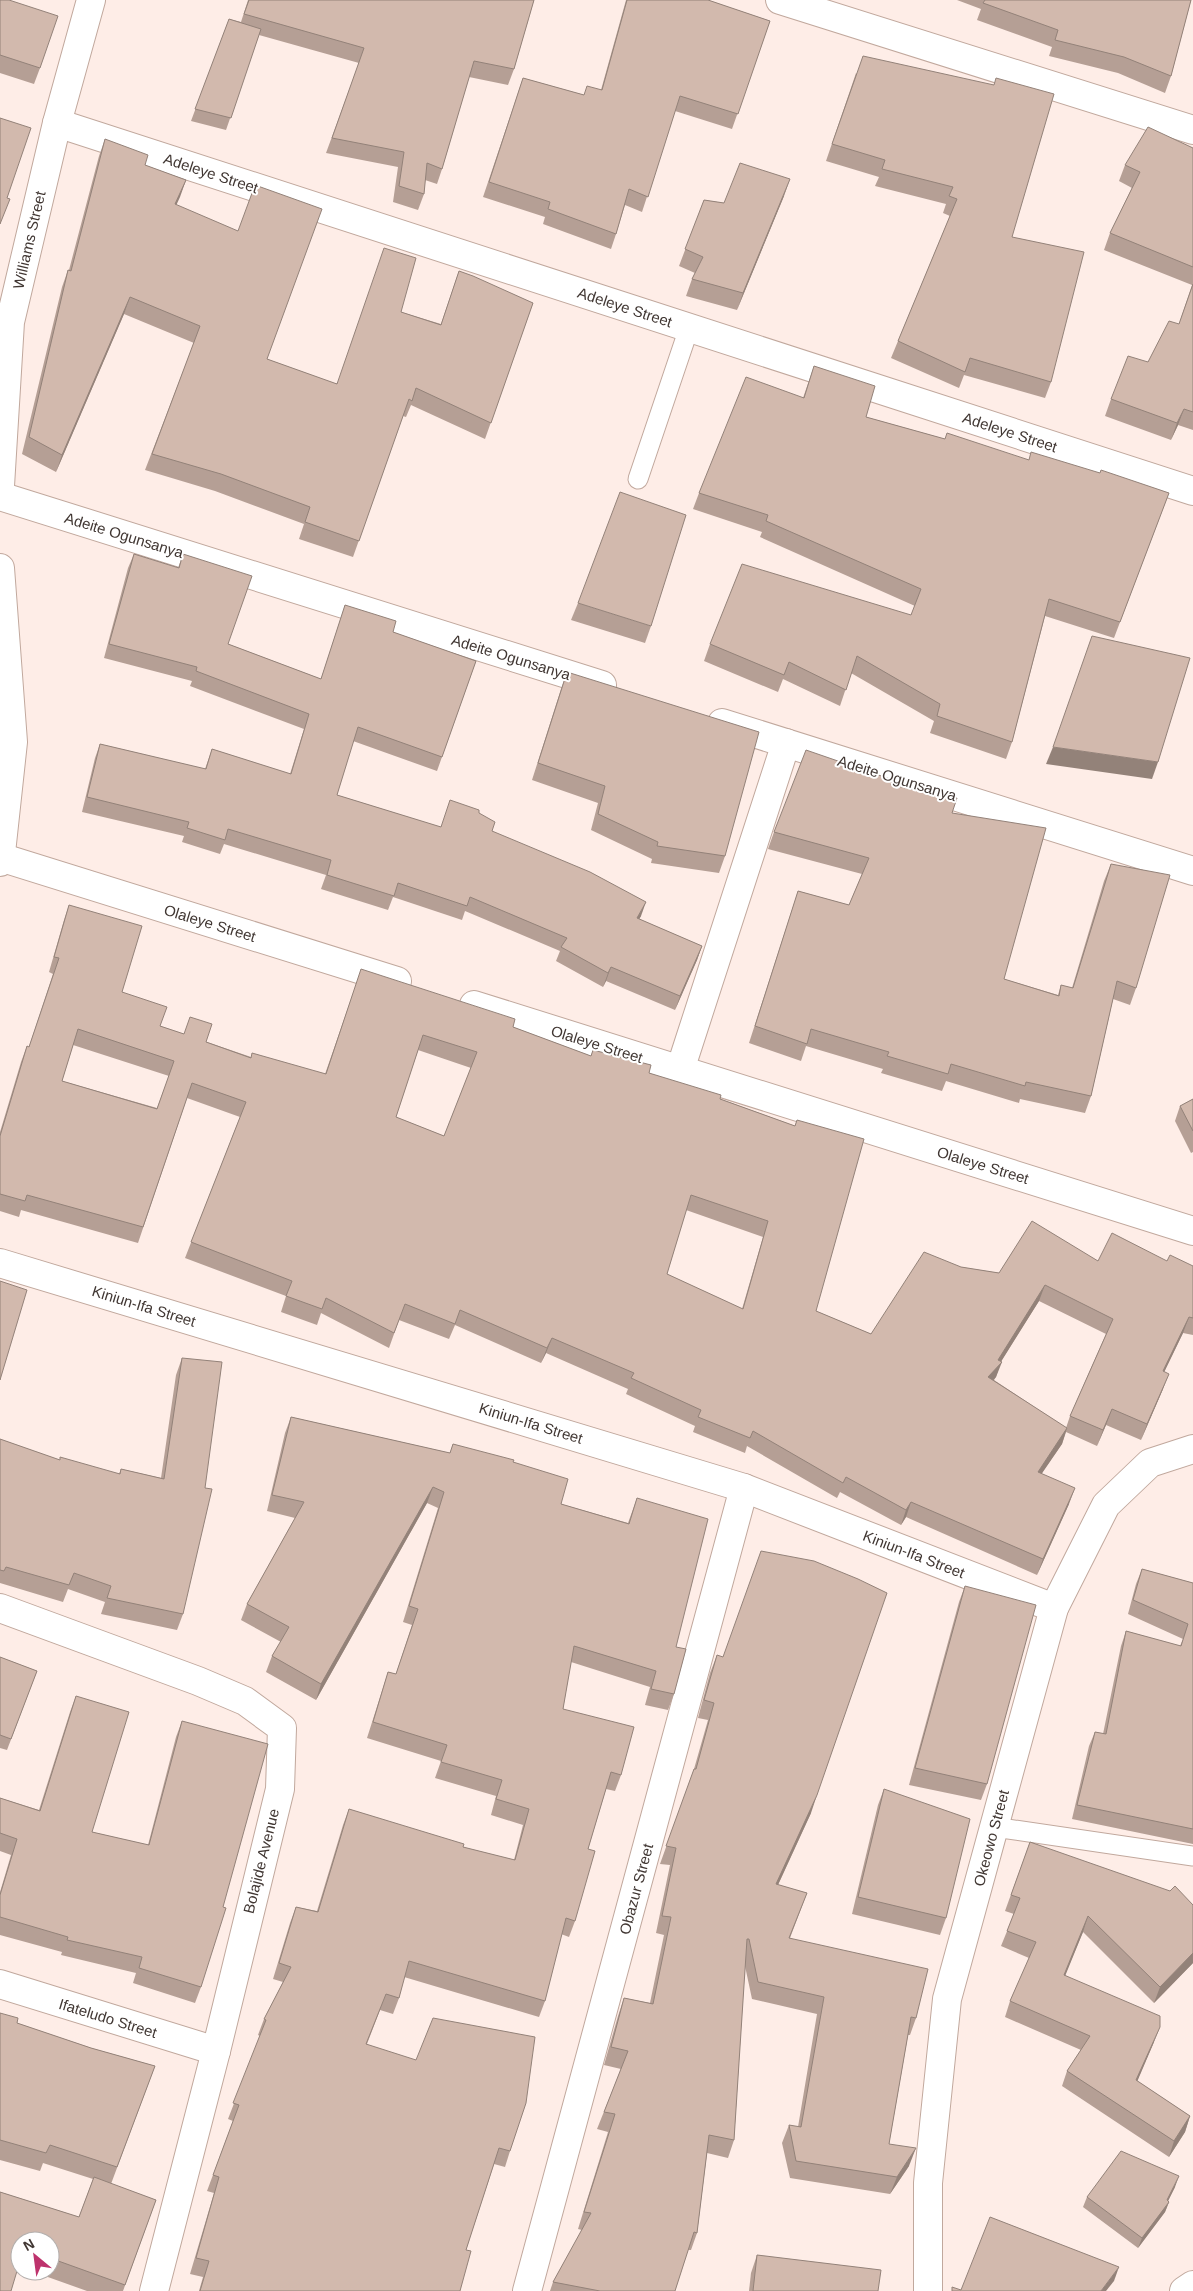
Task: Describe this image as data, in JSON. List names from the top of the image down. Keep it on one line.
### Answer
{"streets":{"street":["Adeleye Street","Williams Street","Adeite Ogunsanya","Olaleye Street","Kiniun-Ifa Street","Okeowo Street","Bolajide Avenue","Obazur Street","Ifateludo Street"]},"crossings":[["Adeleye Street","Williams Street"],["Kiniun-Ifa Street","Okeowo Street"],["Kiniun-Ifa Street","Obazur Street"],["Bolajide Avenue","Ifateludo Street"]],"north":"top left"}
